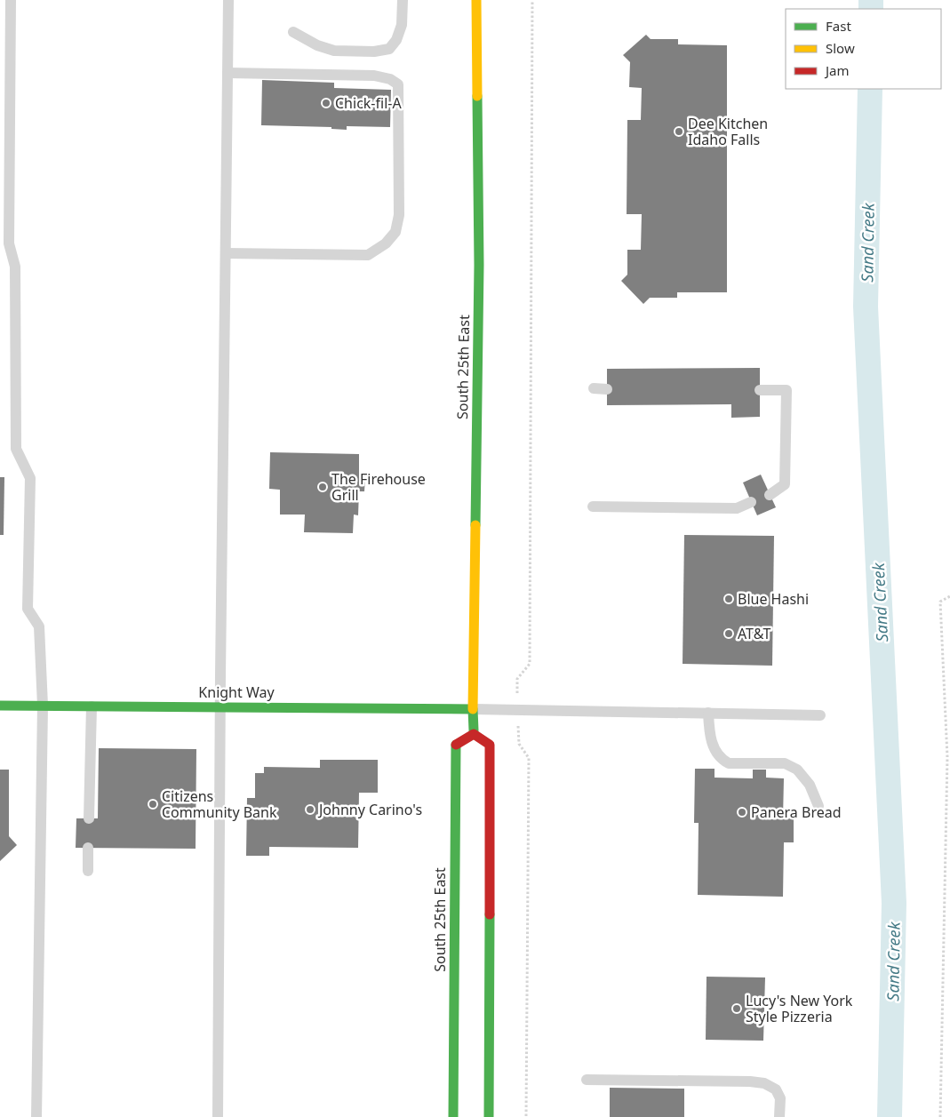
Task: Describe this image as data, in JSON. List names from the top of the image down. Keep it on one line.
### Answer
{"streets":{"main road":["South 25th East","Knight Way"]},"crossings":[["South 25th East","Knight Way"]],"water":["Sand Creek"],"places":["Chick-fil-A","Dee Kitchen Idaho Falls","The Firehouse Grill","Blue Hashi","AT&T","Citizens Community Bank","Johnny Carino's","Panera Bread","Lucy's New York Style Pizzeria"],"legend":["Fast","Slow","Jam"]}
